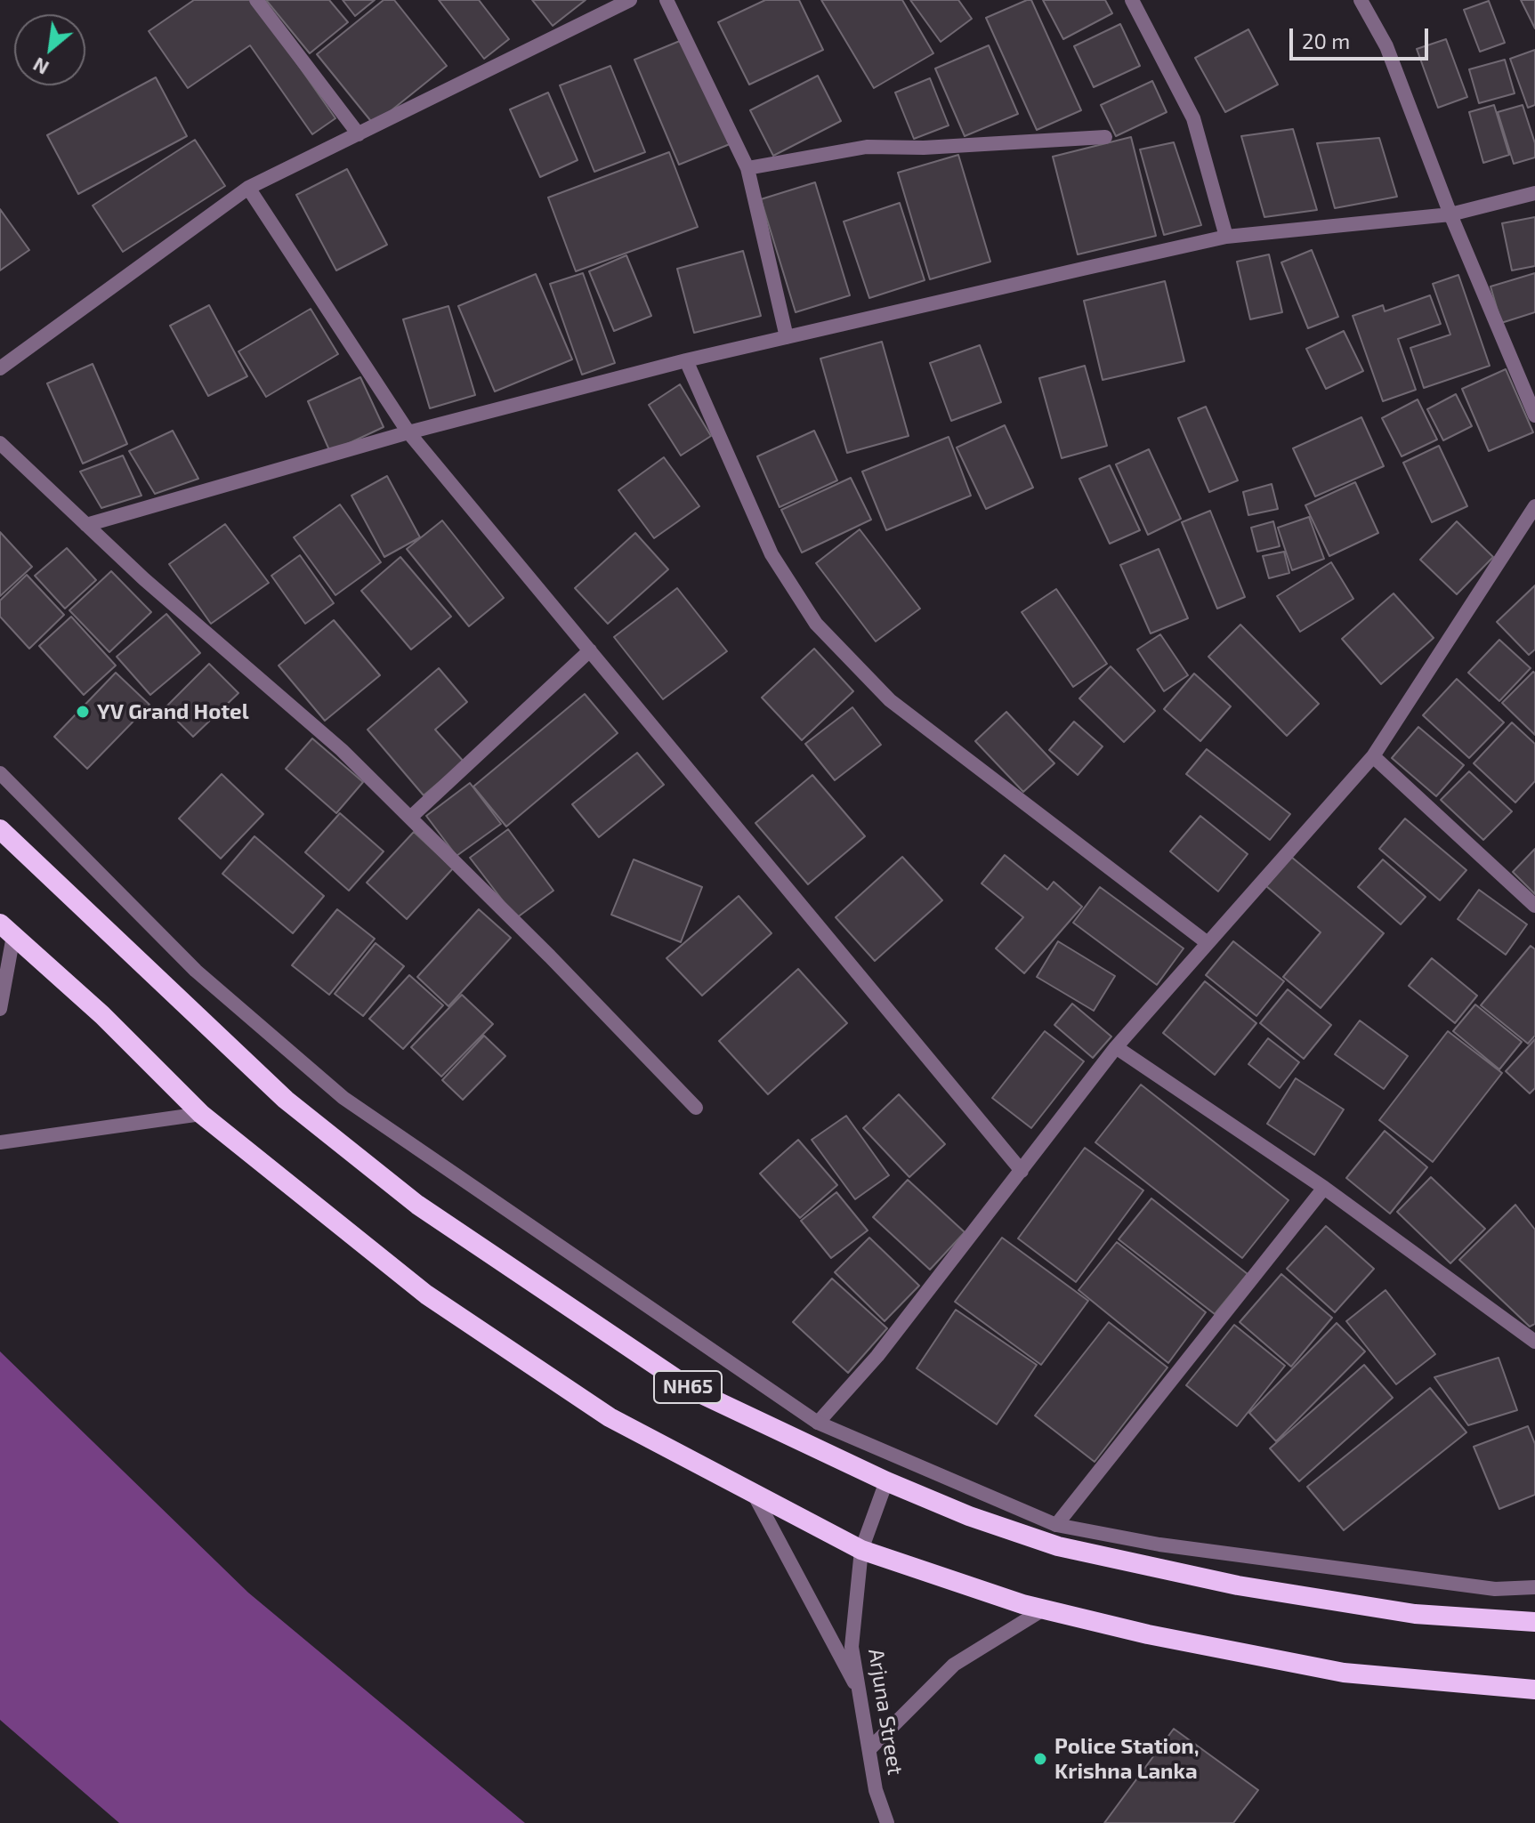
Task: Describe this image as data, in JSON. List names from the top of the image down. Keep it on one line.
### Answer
{"streets":{"highway":["NH65"],"street":["Arjuna Street"]},"crossings":[["NH65","Arjuna Street"]],"places":["YV Grand Hotel","Police Station, Krishna Lanka"],"scale_bar":"20 m","north":"bottom left"}
